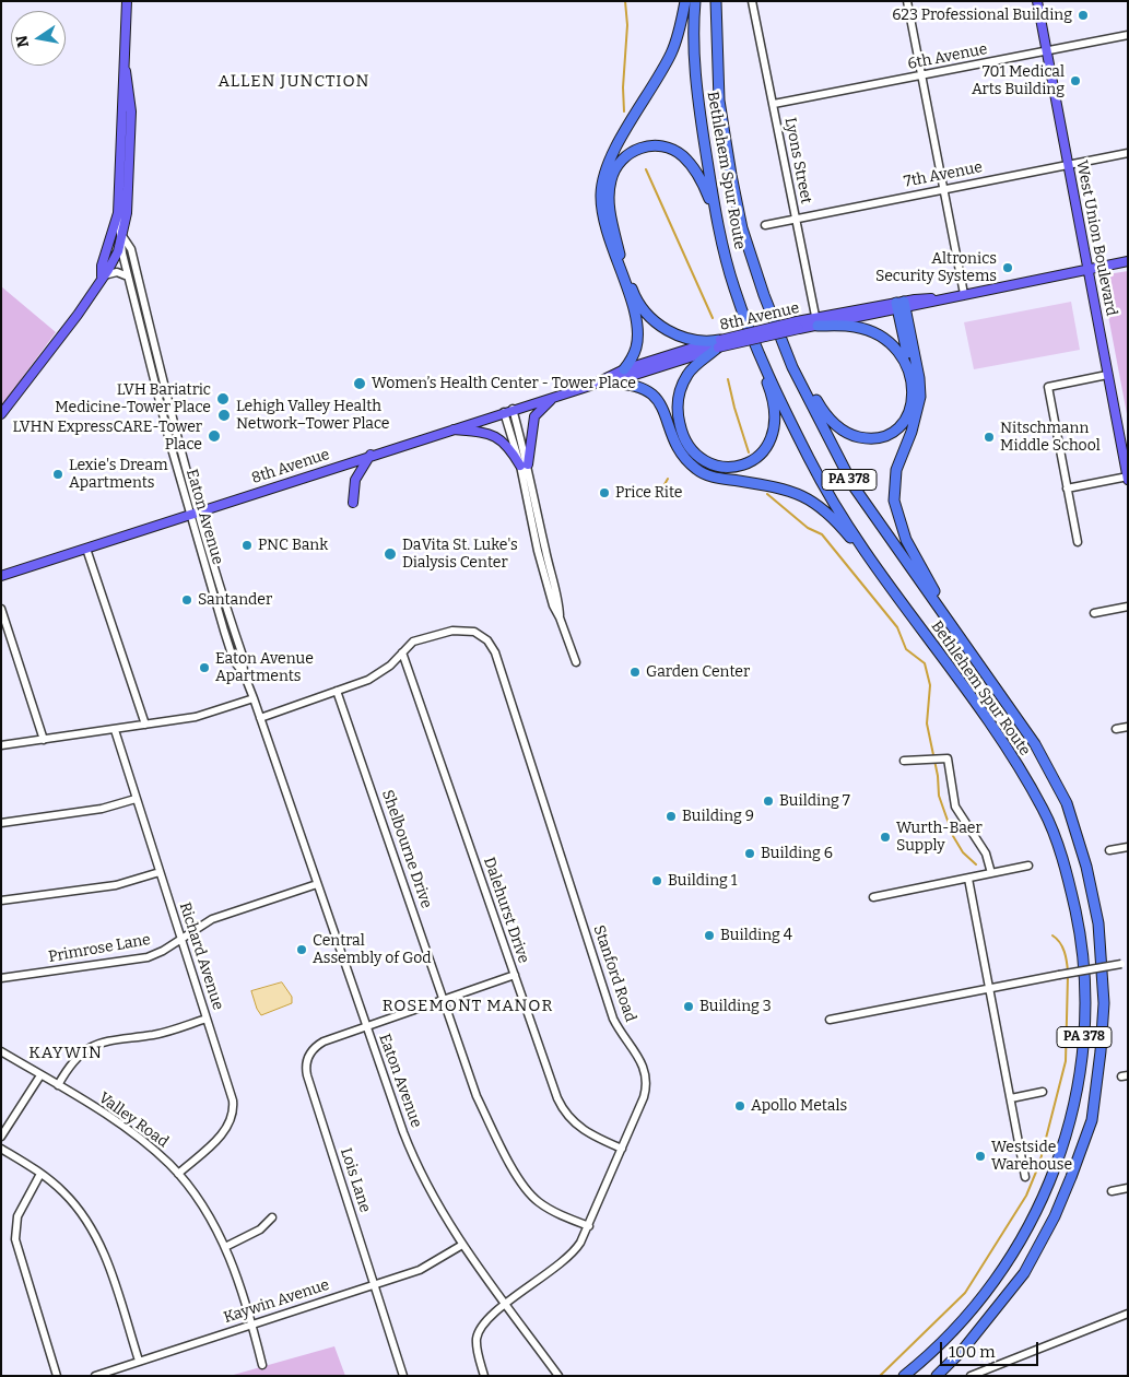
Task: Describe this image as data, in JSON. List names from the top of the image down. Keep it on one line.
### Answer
{"streets":{"highway":["Bethlehem Spur Route","PA 378"],"main road":["West Union Boulevard","8th Avenue"],"street":["6th Avenue","Lyons Street","7th Avenue","Eaton Avenue","Shelbourne Drive","Dalehurst Drive","Primrose Lane","Richard Avenue","Stanford Road","Valley Road","Lois Lane","Kaywin Avenue"]},"crossings":[["6th Avenue","Lyons Street"],["6th Avenue","West Union Boulevard"],["Lyons Street","7th Avenue"],["Lyons Street","8th Avenue"],["7th Avenue","West Union Boulevard"],["West Union Boulevard","8th Avenue"],["8th Avenue","Eaton Avenue"],["Eaton Avenue","Primrose Lane"],["Eaton Avenue","Stanford Road"],["Eaton Avenue","Lois Lane"],["Eaton Avenue","Kaywin Avenue"],["Shelbourne Drive","Stanford Road"],["Shelbourne Drive","Lois Lane"],["Dalehurst Drive","Stanford Road"],["Dalehurst Drive","Lois Lane"],["Primrose Lane","Richard Avenue"],["Richard Avenue","Valley Road"],["Valley Road","Kaywin Avenue"],["Lois Lane","Kaywin Avenue"]],"districts":["ALLEN JUNCTION","ROSEMONT MANOR","KAYWIN"],"places":["623 Professional Building","701 Medical Arts Building","Altronics Security Systems","Women’s Health Center - Tower Place","LVH Bariatric Medicine-Tower Place","Lehigh Valley Health Network–Tower Place","LVHN ExpressCARE-Tower Place","Nitschmann Middle School","Lexie's Dream Apartments","Price Rite","PNC Bank","DaVita St. Luke's Dialysis Center","Santander","Eaton Avenue Apartments","Garden Center","Building 7","Building 9","Wurth-Baer Supply","Building 6","Building 1","Building 4","Central Assembly of God","Building 3","Apollo Metals","Westside Warehouse"],"scale_bar":"100 m","north":"left"}
